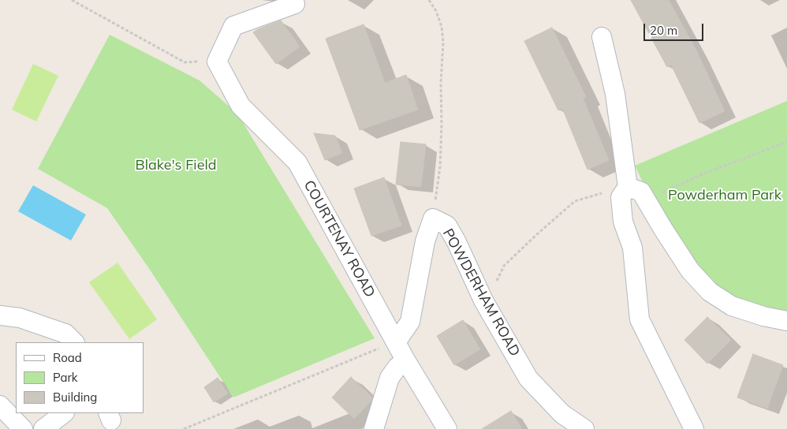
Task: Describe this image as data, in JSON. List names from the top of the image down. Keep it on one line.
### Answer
{"streets":{"street":["COURTENAY ROAD","POWDERHAM ROAD"]},"crossings":[["COURTENAY ROAD","POWDERHAM ROAD"]],"parks":["Blake's Field","Powderham Park"],"legend":["Road","Park","Building"],"scale_bar":"20 m"}
